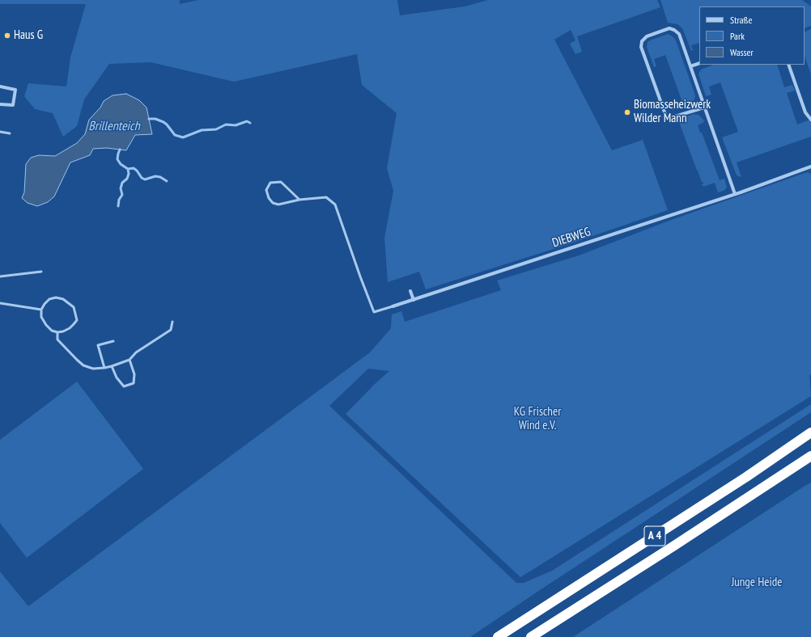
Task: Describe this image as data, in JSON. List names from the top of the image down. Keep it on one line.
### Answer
{"streets":{"highway":["A 4"],"street":["DIEBWEG"]},"water":["Brillenteich"],"parks":["KG Frischer Wind e.V.","Junge Heide"],"places":["Haus G","Biomasseheizwerk Wilder Mann"],"legend":["Straße","Park","Wasser"]}
